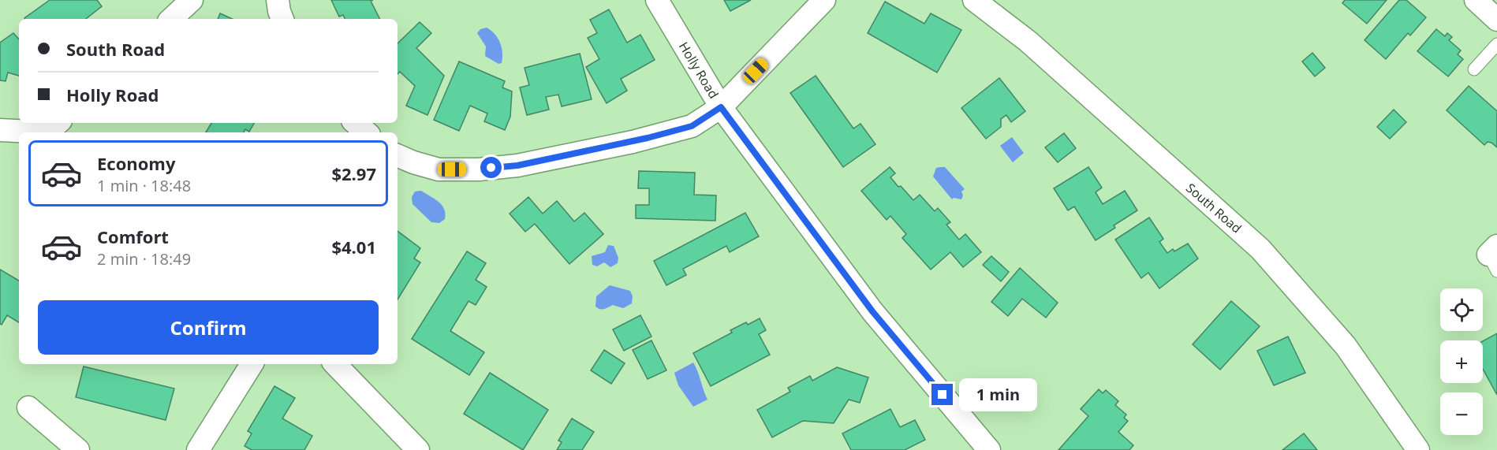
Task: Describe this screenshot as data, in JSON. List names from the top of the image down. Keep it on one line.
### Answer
{"streets":{"street":["Holly Road","South Road"]},"page":{"banner":["South Road","Holly Road"],"list":[{"name":"Economy","note":"1 min · 18:48","value":"$2.97"},{"name":"Comfort","note":"2 min · 18:49","value":"$4.01"}],"map_buttons":["+","−"],"buttons":"Confirm","bubble":"1 min"}}
